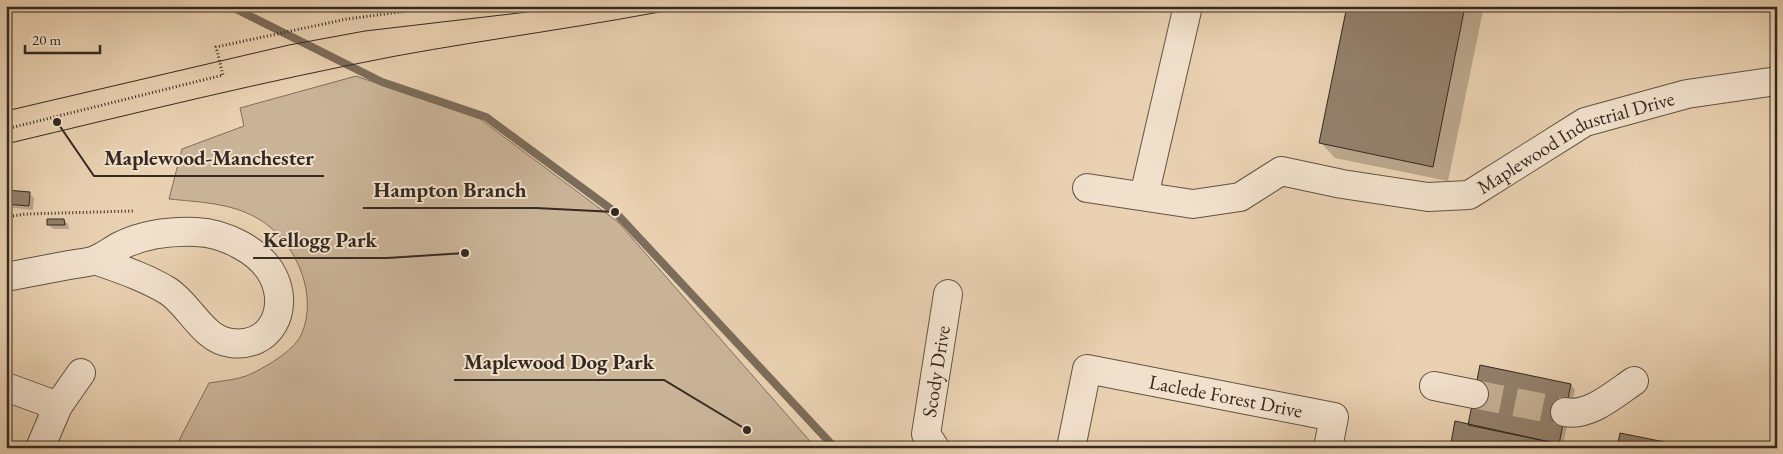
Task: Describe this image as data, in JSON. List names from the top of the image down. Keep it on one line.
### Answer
{"streets":{"street":["Maplewood Industrial Drive","Scody Drive","Laclede Forest Drive"]},"places":["Maplewood-Manchester","Hampton Branch","Kellogg Park","Maplewood Dog Park"],"scale_bar":"20 m"}
